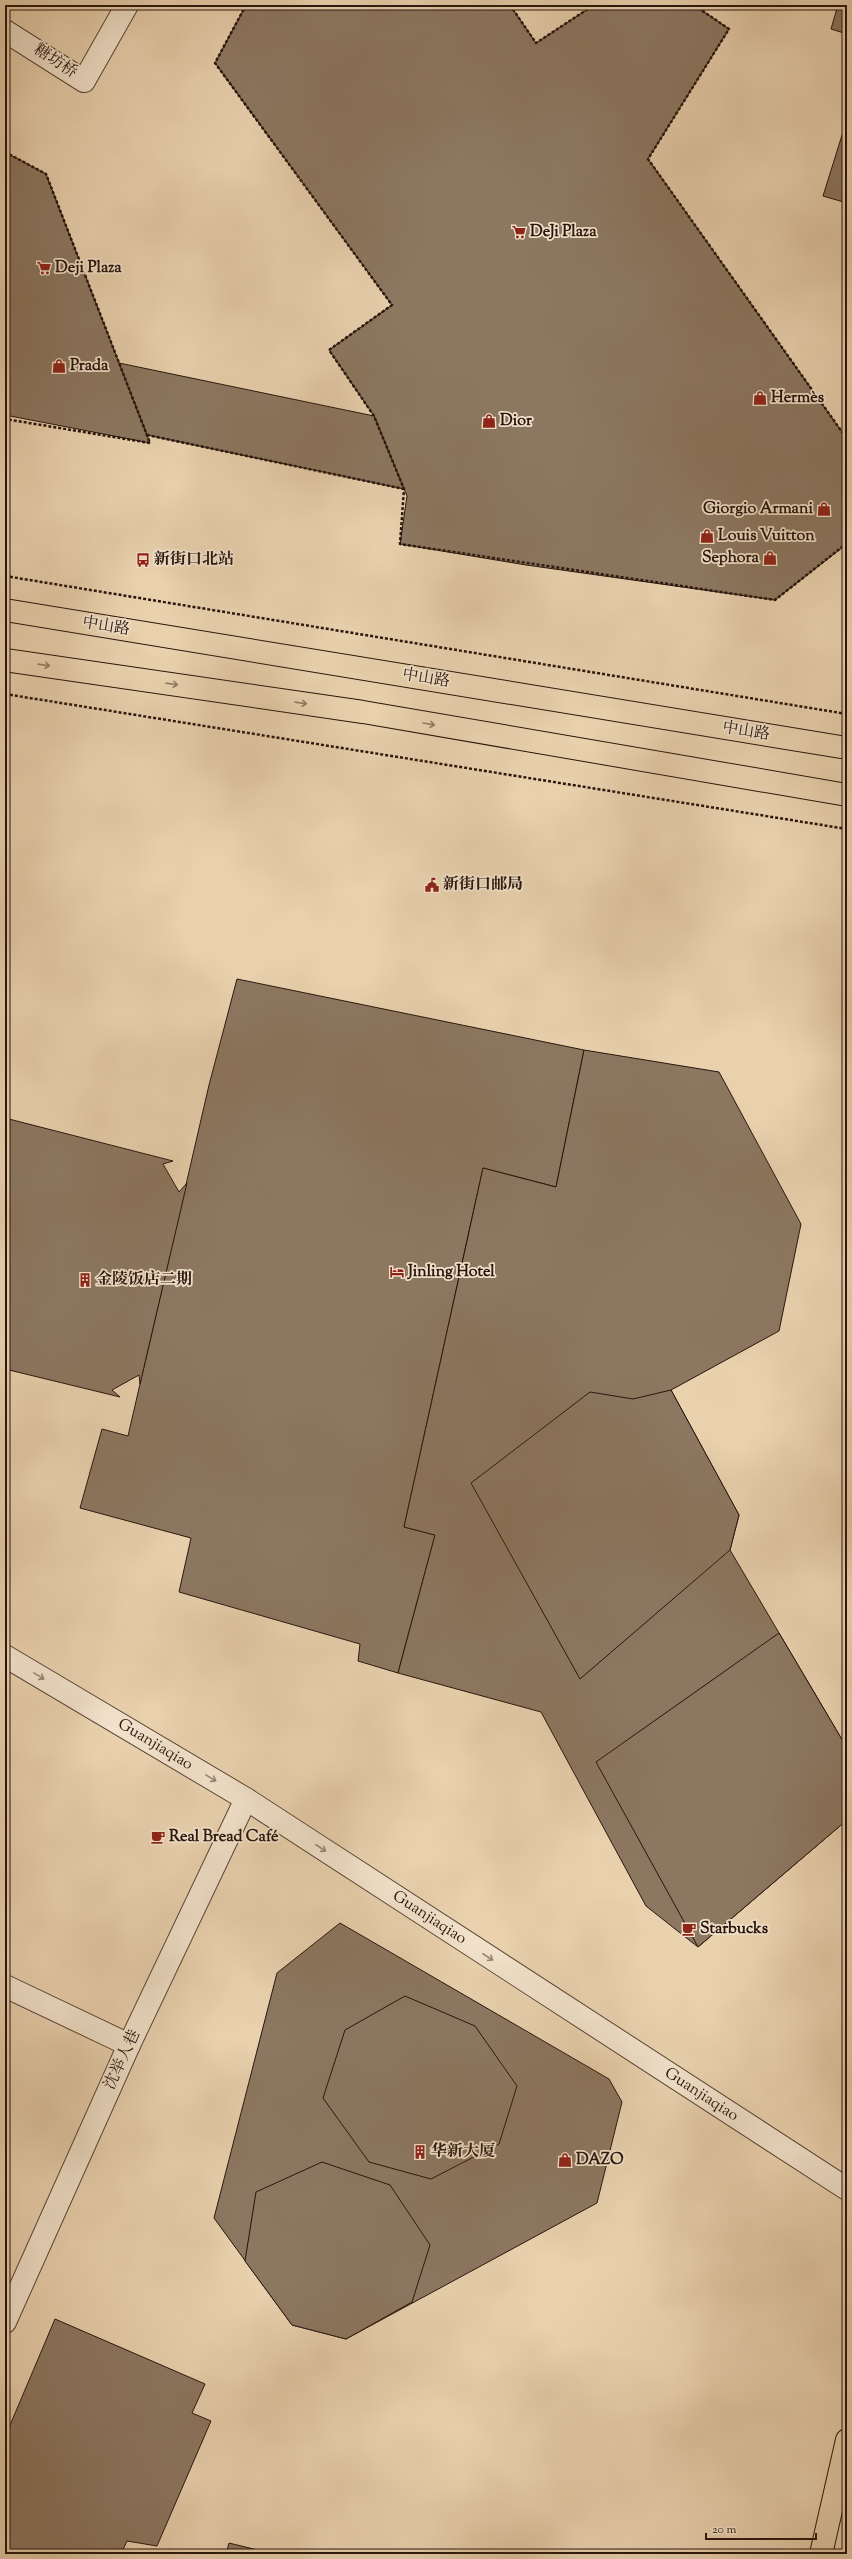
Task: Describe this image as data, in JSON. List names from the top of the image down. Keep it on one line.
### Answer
{"streets":{"main road":["中山路"],"street":["糖坊桥","Guanjiaqiao","沈举人巷"]},"crossings":[["Guanjiaqiao","沈举人巷"]],"one_way":["Guanjiaqiao"],"places":{"supermarket":["DeJi Plaza","Deji Plaza"],"shop":["Prada","Hermès","Dior","Giorgio Armani","Louis Vuitton","Sephora","DAZO"],"bus stop":["新街口北站"],"public building":["新街口邮局"],"hotel":["Jinling Hotel"],"building":["金陵饭店二期","华新大厦"],"cafe":["Real Bread Café","Starbucks"]},"scale_bar":"20 m"}
